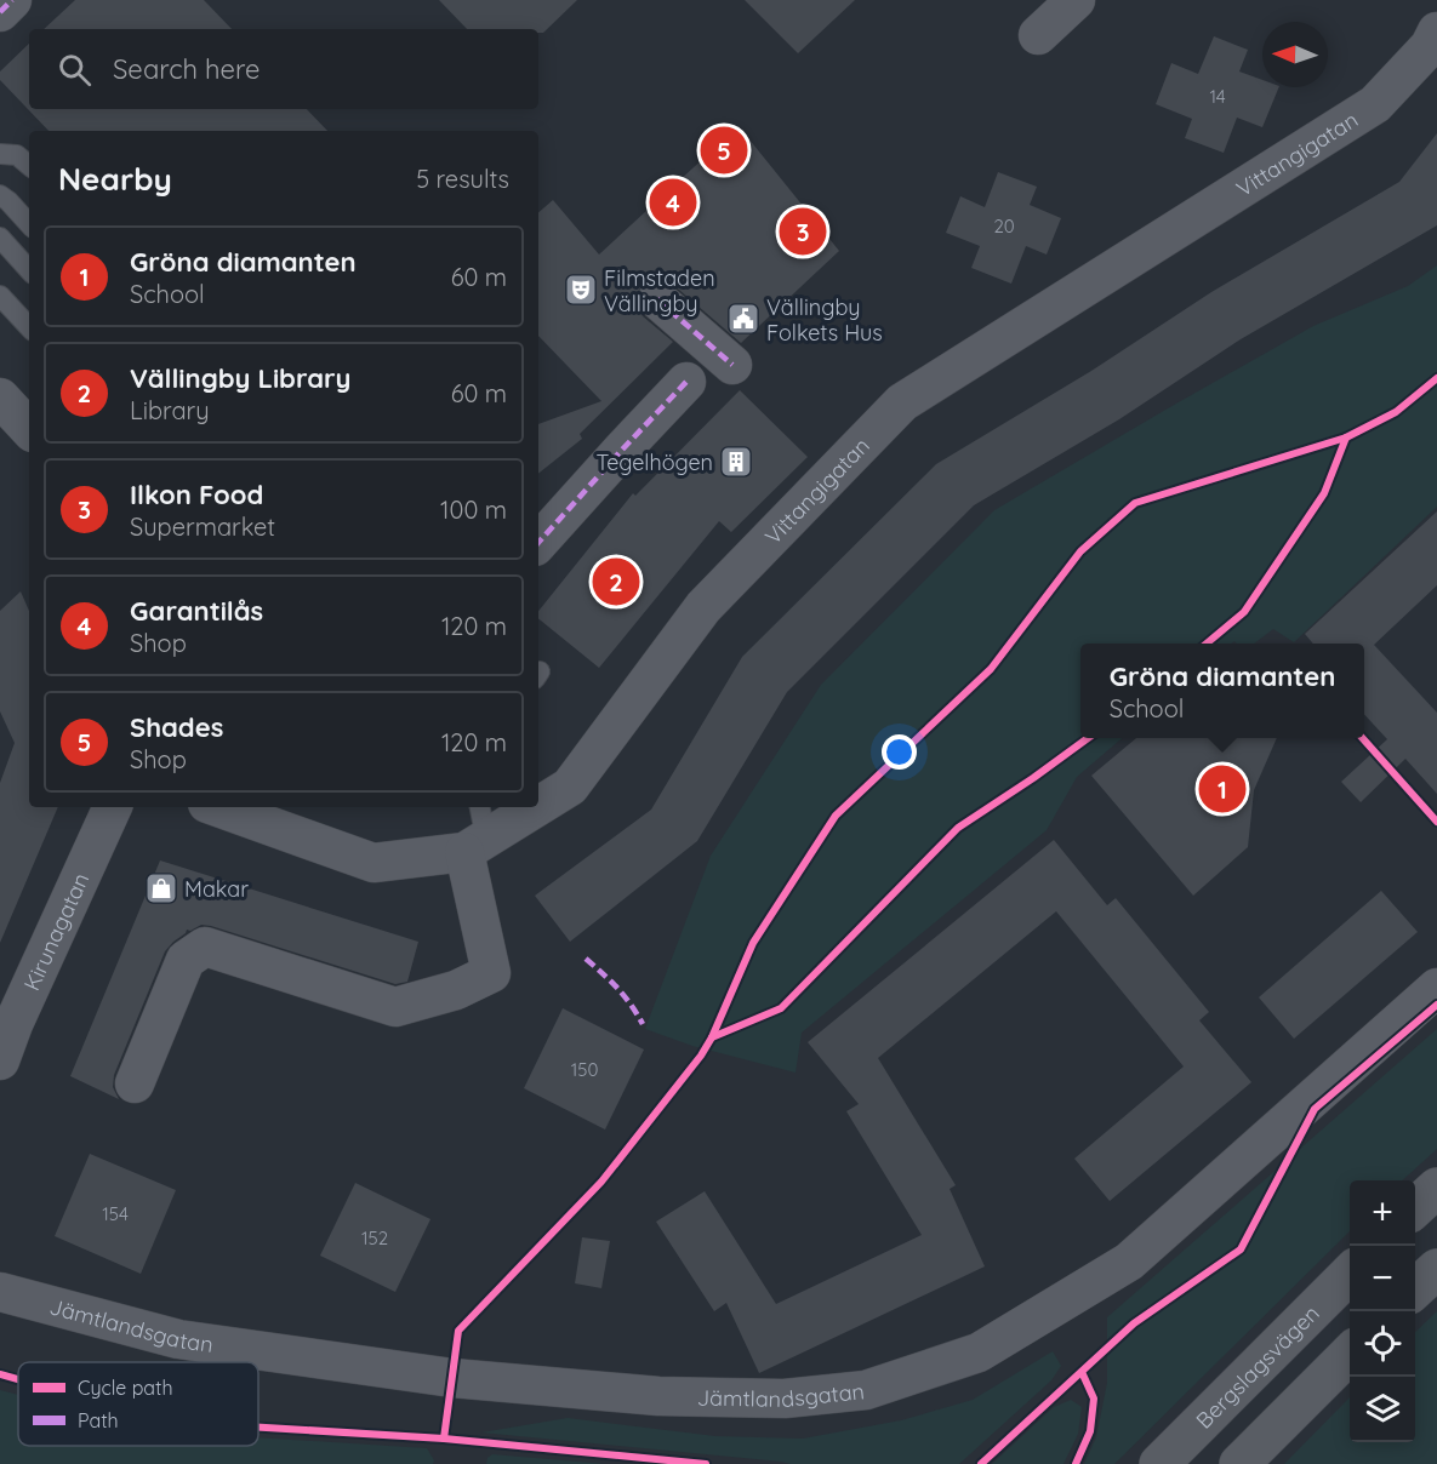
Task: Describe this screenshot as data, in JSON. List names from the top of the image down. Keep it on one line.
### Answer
{"streets":{"main road":["Bergslagsvägen"],"street":["Vittangigatan","Kirunagatan","Jämtlandsgatan"]},"places":{"theatre":["Filmstaden Vällingby"],"public building":["Vällingby Folkets Hus"],"building":["Tegelhögen"],"shop":["Makar"]},"house_numbers":["14","20","150","154","152"],"legend":["Cycle path","Path"],"north":"left","page":{"search":"Search here","pins":["5","4","3","2","1"],"heading":["Nearby","5 results"],"list":[{"mark":"1","name":"Gröna diamanten","note":"School","value":"60 m"},{"mark":"2","name":"Vällingby Library","note":"Library","value":"60 m"},{"mark":"3","name":"Ilkon Food","note":"Supermarket","value":"100 m"},{"mark":"4","name":"Garantilås","note":"Shop","value":"120 m"},{"mark":"5","name":"Shades","note":"Shop","value":"120 m"}],"popup":["Gröna diamanten","School"],"map_buttons":["+","−"]}}
